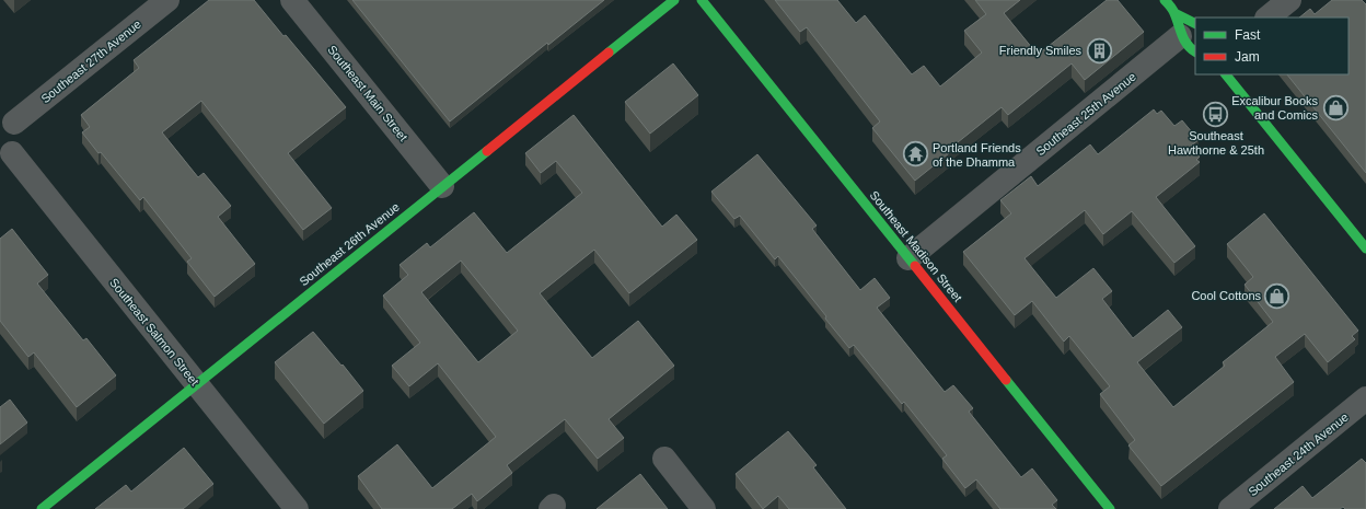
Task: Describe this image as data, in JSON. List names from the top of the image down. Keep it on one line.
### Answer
{"streets":{"street":["Southeast 27th Avenue","Southeast Main Street","Southeast 25th Avenue","Southeast 26th Avenue","Southeast Madison Street","Southeast Salmon Street","Southeast 24th Avenue"]},"crossings":[["Southeast Main Street","Southeast 26th Avenue"],["Southeast 25th Avenue","Southeast Madison Street"],["Southeast 26th Avenue","Southeast Salmon Street"]],"places":{"building":["Friendly Smiles"],"shop":["Excalibur Books and Comics","Cool Cottons"],"bus stop":["Southeast Hawthorne & 25th"],"temple":["Portland Friends of the Dhamma"]},"legend":["Fast","Jam"]}
